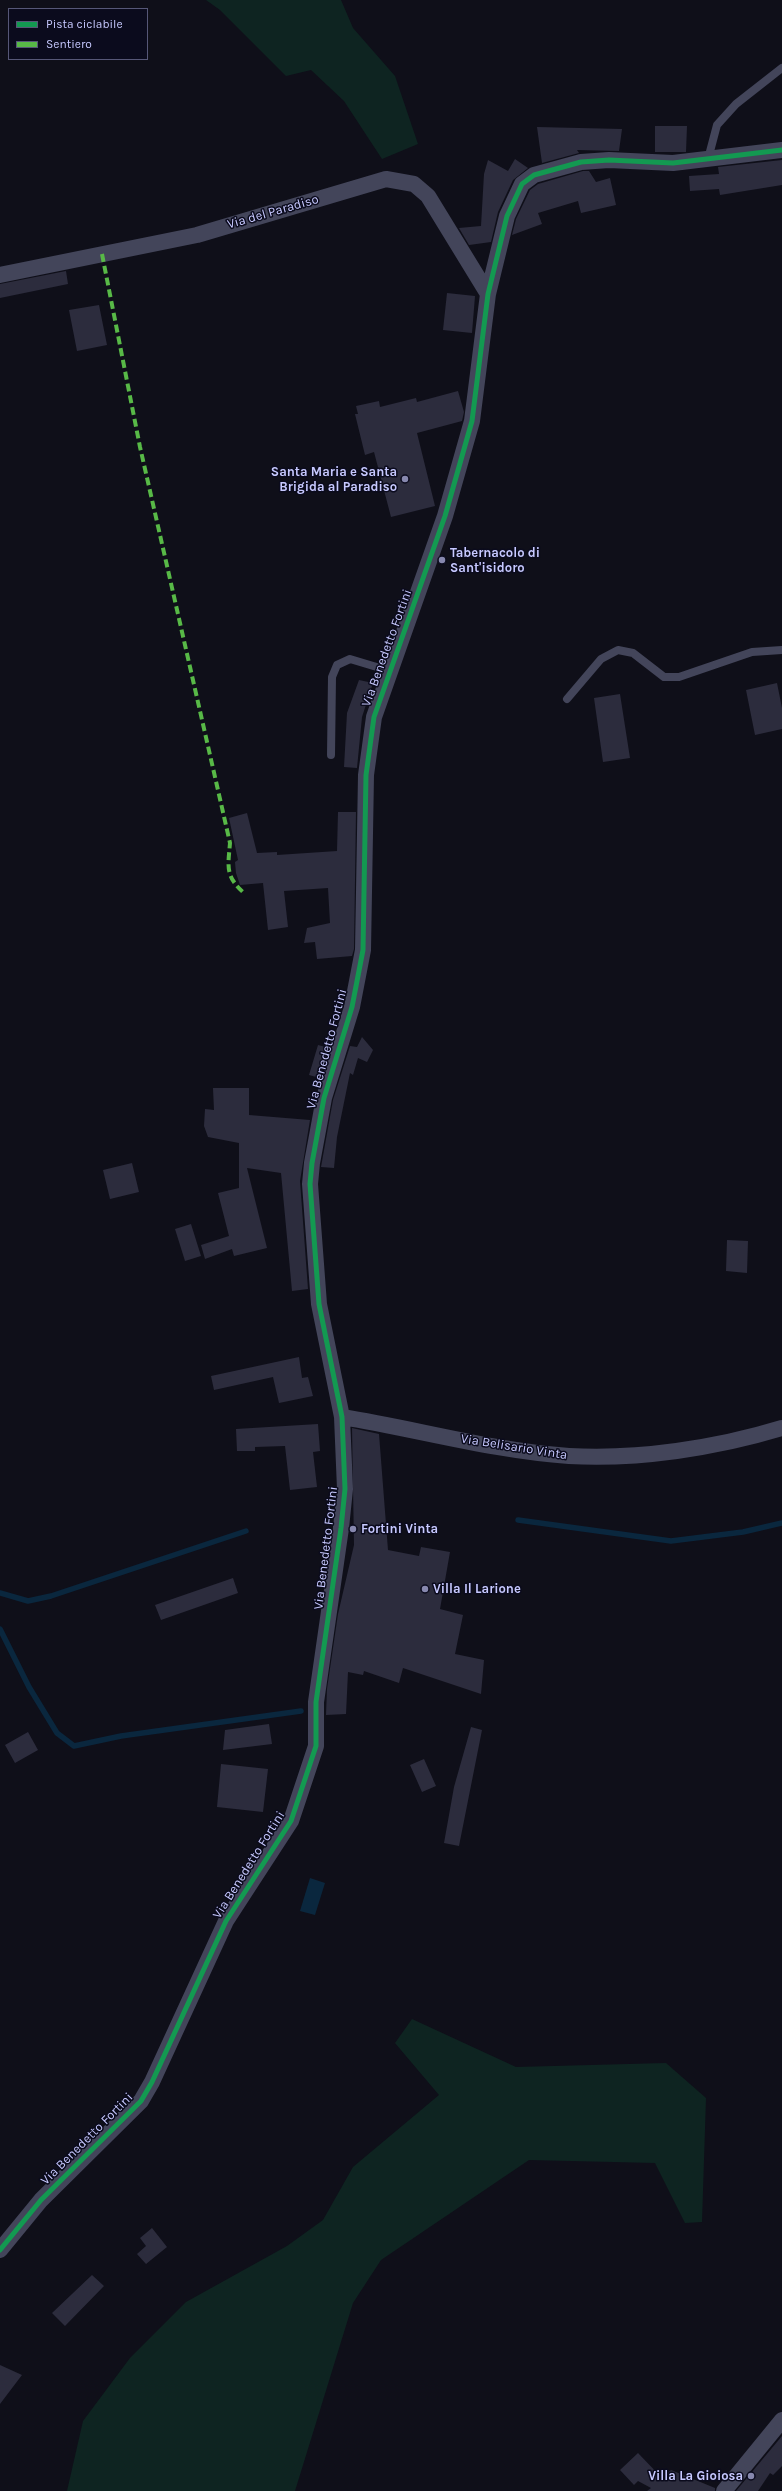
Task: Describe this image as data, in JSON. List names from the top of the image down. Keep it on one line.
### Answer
{"streets":{"street":["Via del Paradiso","Via Benedetto Fortini","Via Belisario Vinta"]},"crossings":[["Via del Paradiso","Via Benedetto Fortini"],["Via Benedetto Fortini","Via Belisario Vinta"]],"places":["Santa Maria e Santa Brigida al Paradiso","Tabernacolo di Sant'isidoro","Fortini Vinta","Villa Il Larione","Villa La Gioiosa"],"legend":["Pista ciclabile","Sentiero"]}
